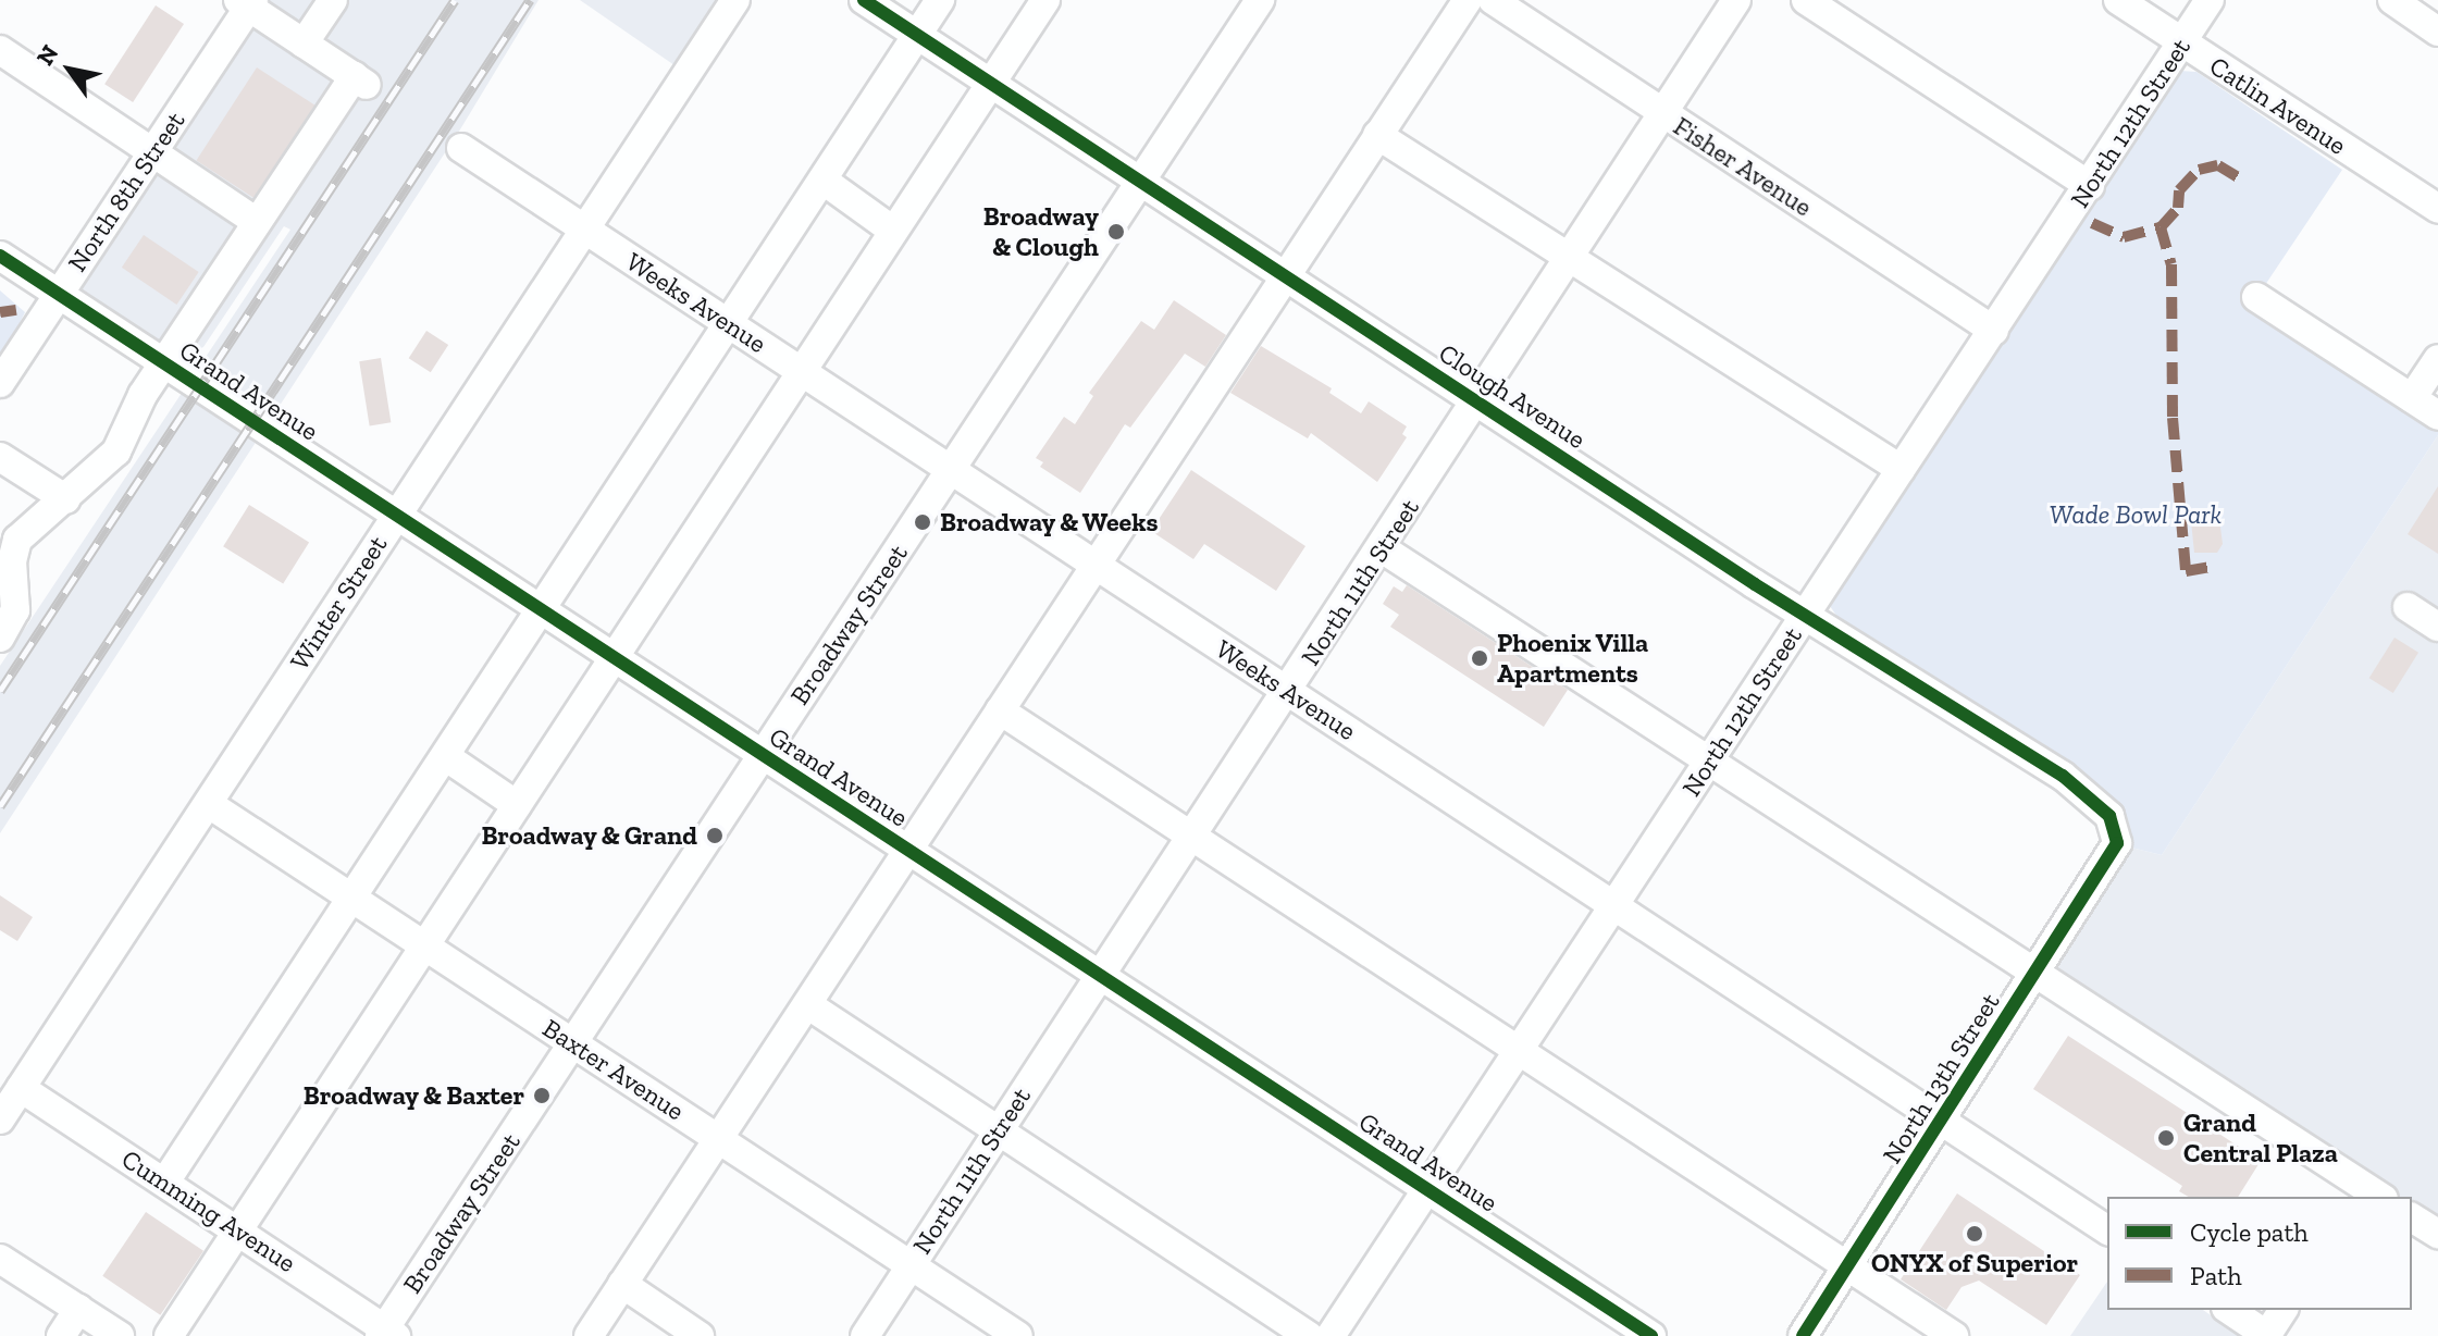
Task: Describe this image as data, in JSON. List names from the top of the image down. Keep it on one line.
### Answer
{"streets":{"street":["Catlin Avenue","North 12th Street","Fisher Avenue","North 8th Street","Weeks Avenue","Grand Avenue","Clough Avenue","North 11th Street","Winter Street","Broadway Street","Baxter Avenue","North 13th Street","Cumming Avenue"]},"crossings":[["Catlin Avenue","North 12th Street"],["North 12th Street","Fisher Avenue"],["North 12th Street","Weeks Avenue"],["North 12th Street","Grand Avenue"],["North 12th Street","Clough Avenue"],["Fisher Avenue","North 11th Street"],["North 8th Street","Grand Avenue"],["Weeks Avenue","North 11th Street"],["Weeks Avenue","Winter Street"],["Weeks Avenue","Broadway Street"],["Weeks Avenue","North 13th Street"],["Grand Avenue","North 11th Street"],["Grand Avenue","Winter Street"],["Grand Avenue","Broadway Street"],["Clough Avenue","North 11th Street"],["Clough Avenue","Broadway Street"],["Clough Avenue","North 13th Street"],["North 11th Street","Baxter Avenue"],["Winter Street","Baxter Avenue"],["Winter Street","Cumming Avenue"],["Broadway Street","Baxter Avenue"],["Broadway Street","Cumming Avenue"]],"parks":["Wade Bowl Park"],"places":["Broadway & Clough","Broadway & Weeks","Phoenix Villa Apartments","Broadway & Grand","Broadway & Baxter","Grand Central Plaza","ONYX of Superior"],"legend":["Cycle path","Path"],"north":"top left"}
